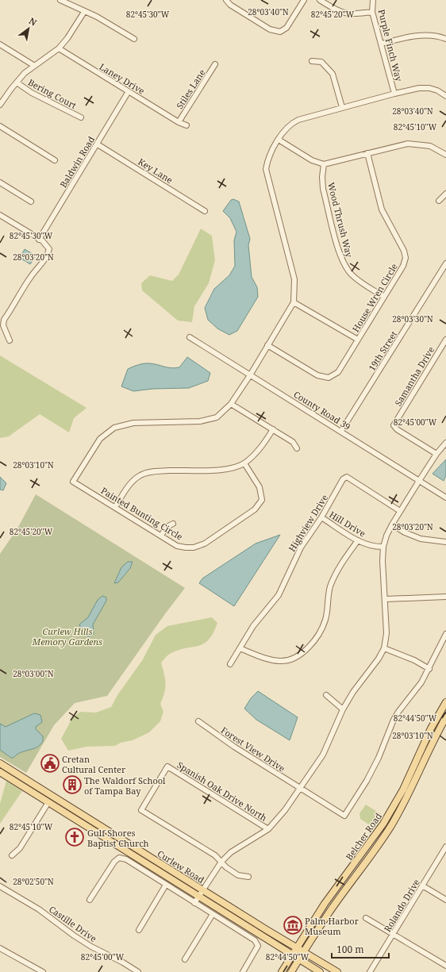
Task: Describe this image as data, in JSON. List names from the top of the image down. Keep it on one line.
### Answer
{"streets":{"main road":["Belcher Road","Curlew Road"],"street":["Purple Finch Way","Laney Drive","Stiles Lane","Bering Court","Baldwin Road","Key Lane","Wood Thrush Way","House Wren Circle","19th Street","Samantha Drive","County Road 39","Painted Bunting Circle","Highview Drive","Hill Drive","Forest View Drive","Spanish Oak Drive North","Rolando Drive","Castille Drive"]},"crossings":[["Laney Drive","Stiles Lane"],["Laney Drive","Baldwin Road"],["Baldwin Road","Key Lane"],["Wood Thrush Way","House Wren Circle"],["19th Street","County Road 39"],["Highview Drive","Hill Drive"],["Belcher Road","Curlew Road"]],"parks":["Curlew Hills Memory Gardens"],"places":{"public building":["Cretan Cultural Center"],"building":["The Waldorf School of Tampa Bay"],"church":["Gulf Shores Baptist Church"],"museum":["Palm Harbor Museum"]},"scale_bar":"100 m","north":"top right","coordinates":["28°03'40\"N","82°45'30\"W","82°45'20\"W","82°45'10\"W","28°03'20\"N","28°03'30\"N","82°45'00\"W","28°03'10\"N","28°03'00\"N","82°44'50\"W","28°02'50\"N"]}
